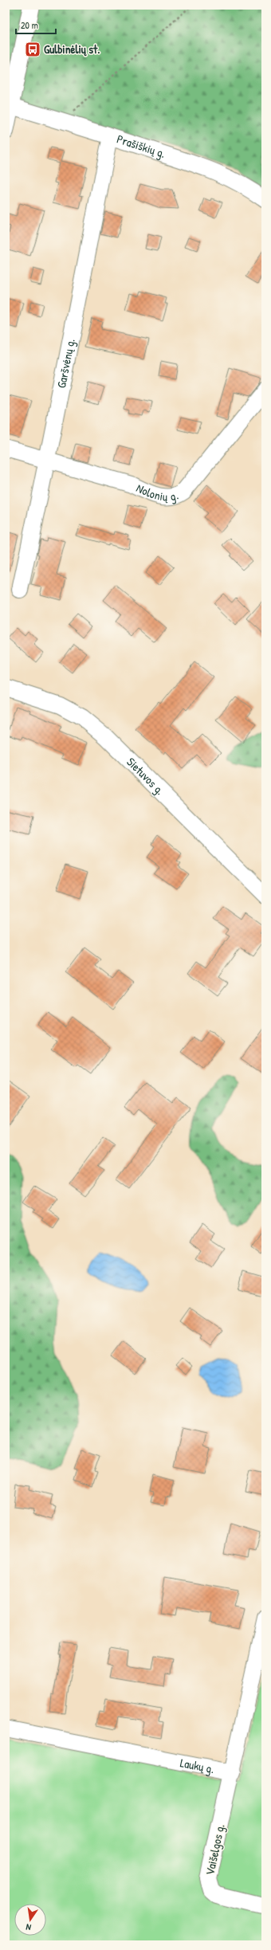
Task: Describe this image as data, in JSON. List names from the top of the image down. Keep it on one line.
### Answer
{"streets":{"street":["Prašiškių g.","Garšvėnų g.","Nolonių g.","Sietuvos g.","Laukų g.","Vaišelgos g."]},"crossings":[["Prašiškių g.","Garšvėnų g."],["Garšvėnų g.","Nolonių g."],["Laukų g.","Vaišelgos g."]],"places":{"bus stop":["Gulbinėlių st."]},"scale_bar":"20 m","north":"bottom"}
